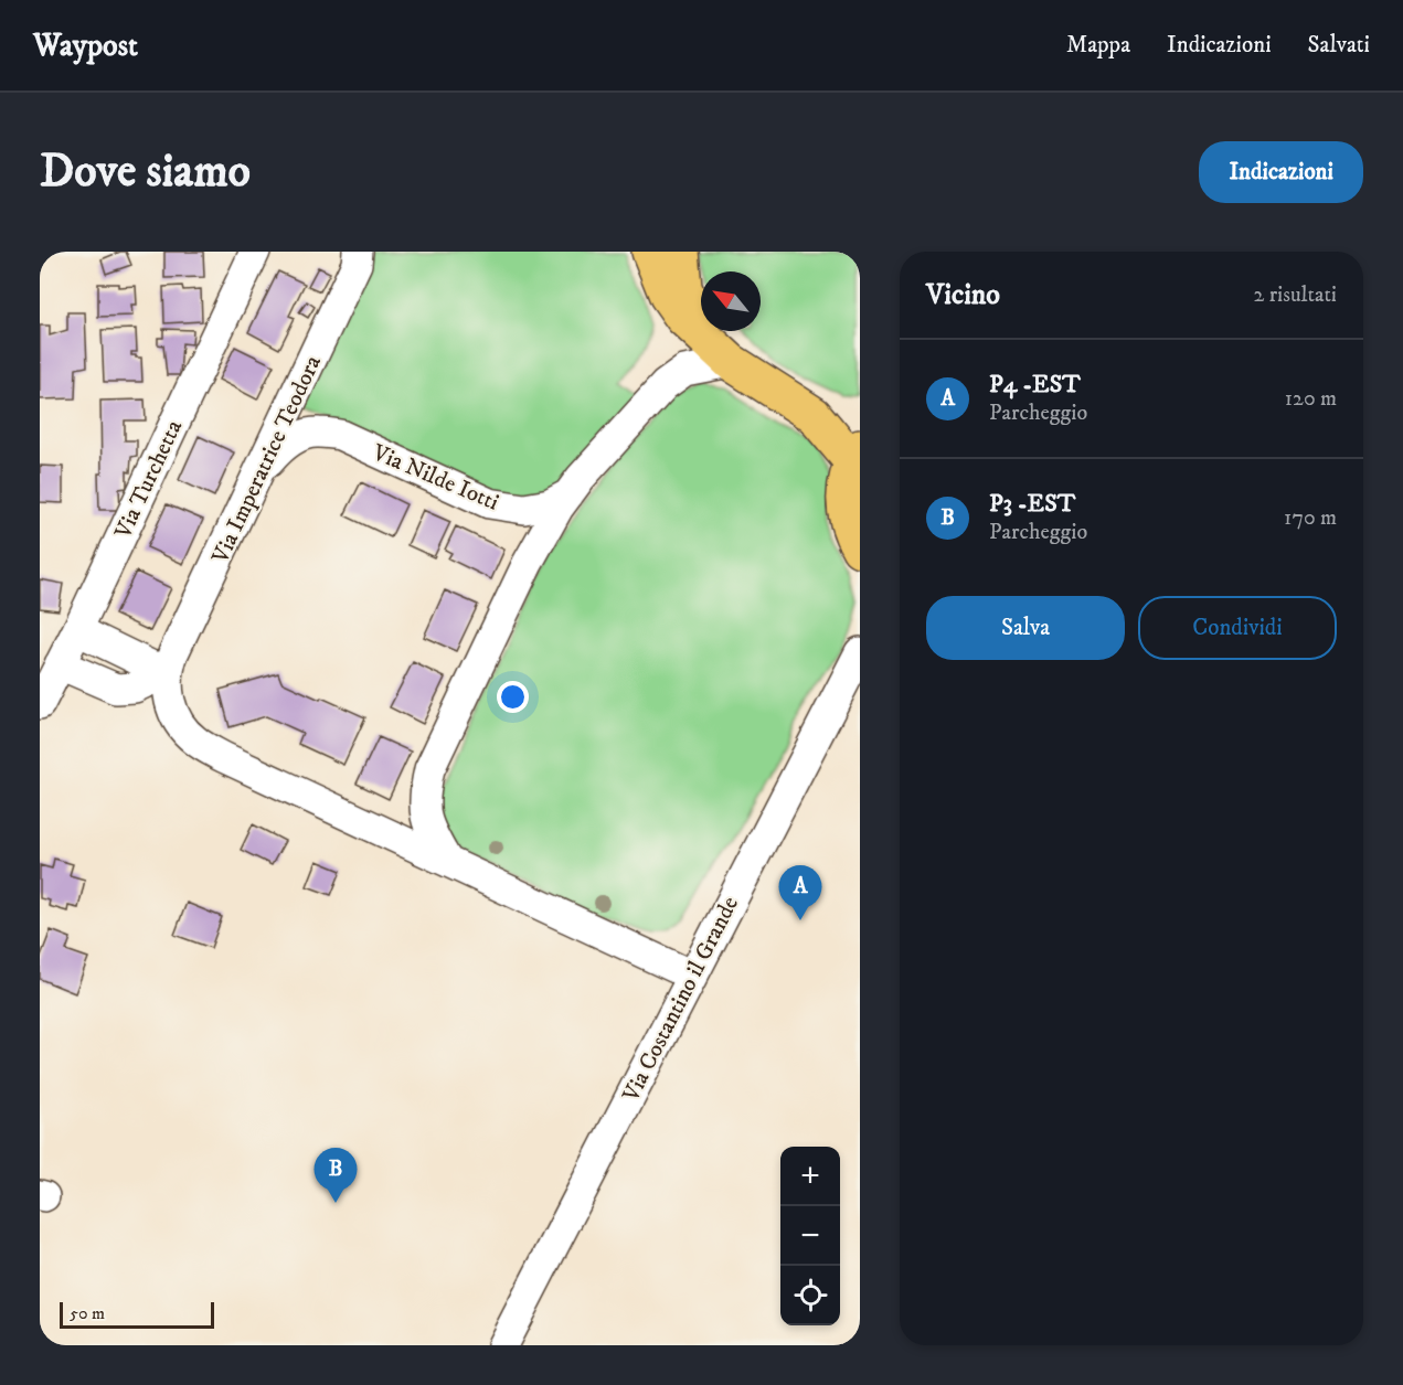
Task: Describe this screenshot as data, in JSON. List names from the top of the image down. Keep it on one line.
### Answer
{"streets":{"street":["Via Imperatrice Teodora","Via Nilde Iotti","Via Turchetta","Via Costantino il Grande"]},"crossings":[["Via Imperatrice Teodora","Via Nilde Iotti"]],"scale_bar":"50 m","north":"top left","page":{"header":"Waypost","nav":["Mappa","Indicazioni","Salvati"],"buttons":["Indicazioni",["Salva","Condividi"]],"title":"Dove siamo","heading":["Vicino","2 risultati"],"list":[{"mark":"A","name":"P4 -EST","note":"Parcheggio","value":"120 m"},{"mark":"B","name":"P3 -EST","note":"Parcheggio","value":"170 m"}],"pins":["A","B"],"map_buttons":["+","−"],"scale":"50 m"}}
